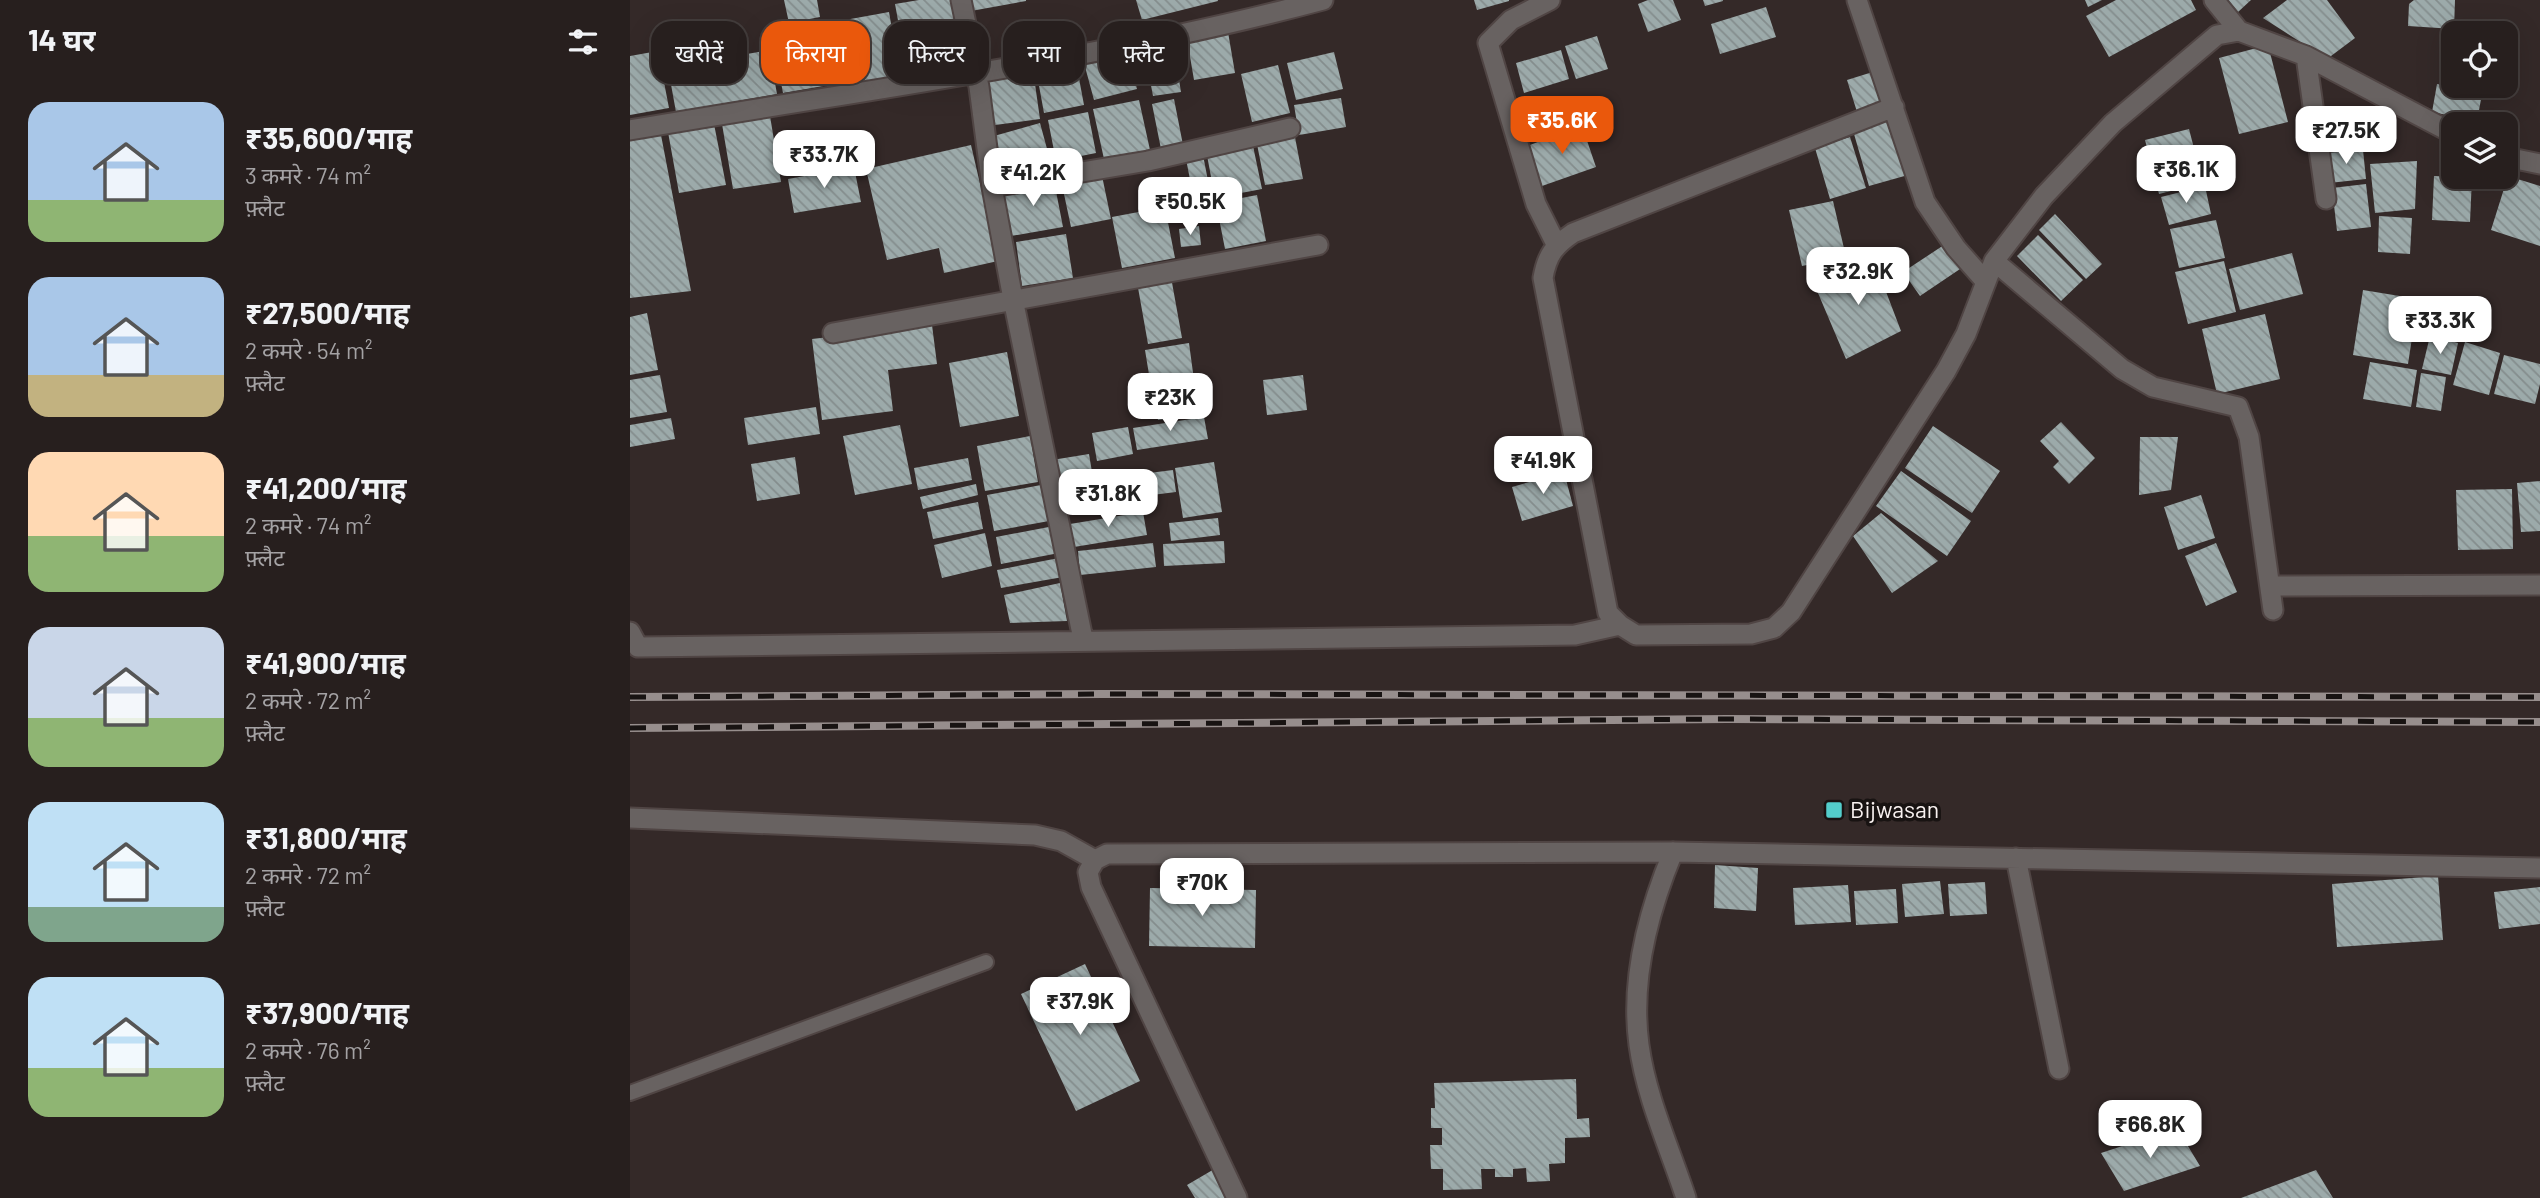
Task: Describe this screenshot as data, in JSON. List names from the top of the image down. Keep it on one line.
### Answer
{"places":{"transit":["Bijwasan"]},"page":{"heading":"14 घर","chip":["खरीदें","किराया","फ़िल्टर","नया","फ़्लैट"],"list":[{"name":"₹35,600/माह","note":"3 कमरे · 74 m² · फ़्लैट"},{"name":"₹27,500/माह","note":"2 कमरे · 54 m² · फ़्लैट"},{"name":"₹41,200/माह","note":"2 कमरे · 74 m² · फ़्लैट"},{"name":"₹41,900/माह","note":"2 कमरे · 72 m² · फ़्लैट"},{"name":"₹31,800/माह","note":"2 कमरे · 72 m² · फ़्लैट"},{"name":"₹37,900/माह","note":"2 कमरे · 76 m² · फ़्लैट"}],"price":["₹35.6K","₹27.5K","₹33.7K","₹36.1K","₹41.2K","₹50.5K","₹32.9K","₹33.3K","₹23K","₹41.9K","₹31.8K","₹70K","₹37.9K","₹66.8K"]}}
